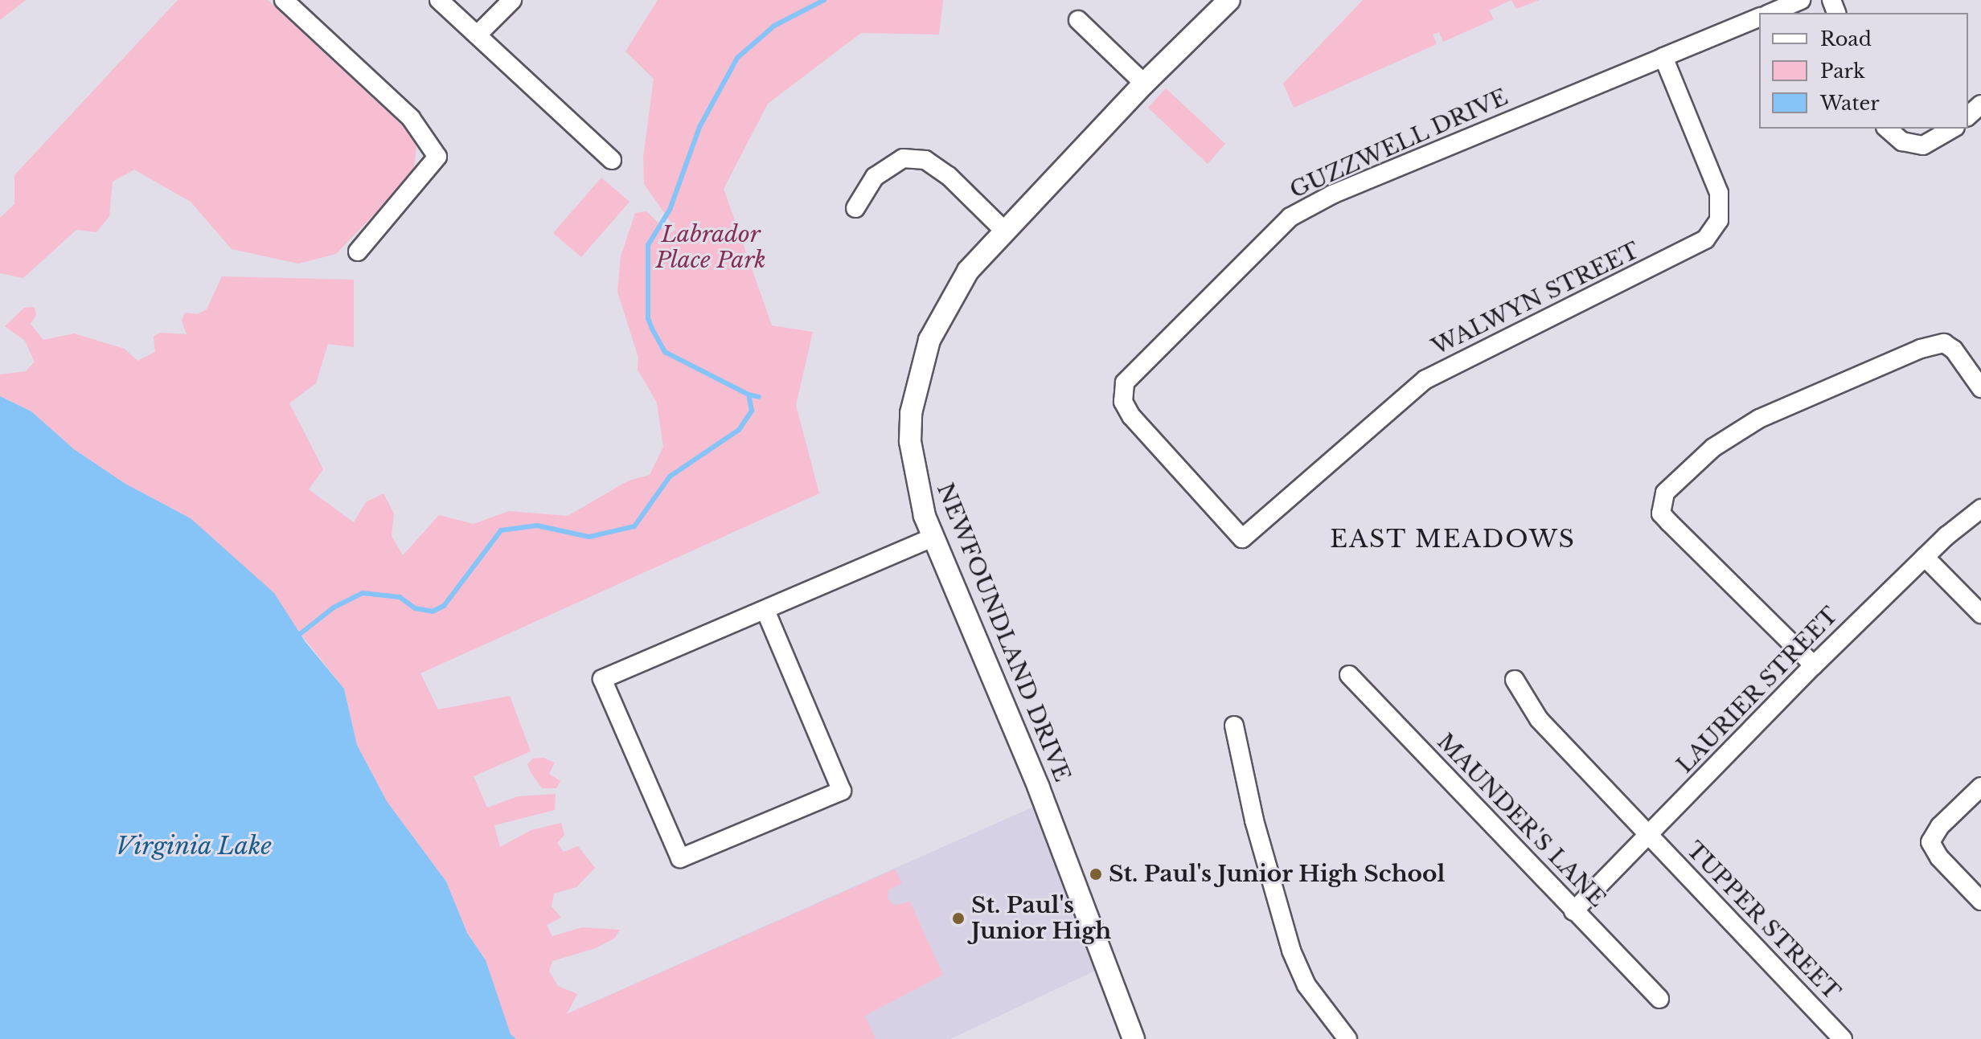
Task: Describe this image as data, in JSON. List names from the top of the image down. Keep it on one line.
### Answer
{"streets":{"street":["GUZZWELL DRIVE","WALWYN STREET","NEWFOUNDLAND DRIVE","LAURIER STREET","MAUNDER'S LANE","TUPPER STREET"]},"crossings":[["GUZZWELL DRIVE","WALWYN STREET"],["LAURIER STREET","MAUNDER'S LANE"],["LAURIER STREET","TUPPER STREET"]],"districts":["EAST MEADOWS"],"water":["Virginia Lake"],"parks":["Labrador Place Park"],"places":["St. Paul's Junior High School","St. Paul's Junior High"],"legend":["Road","Park","Water"]}
